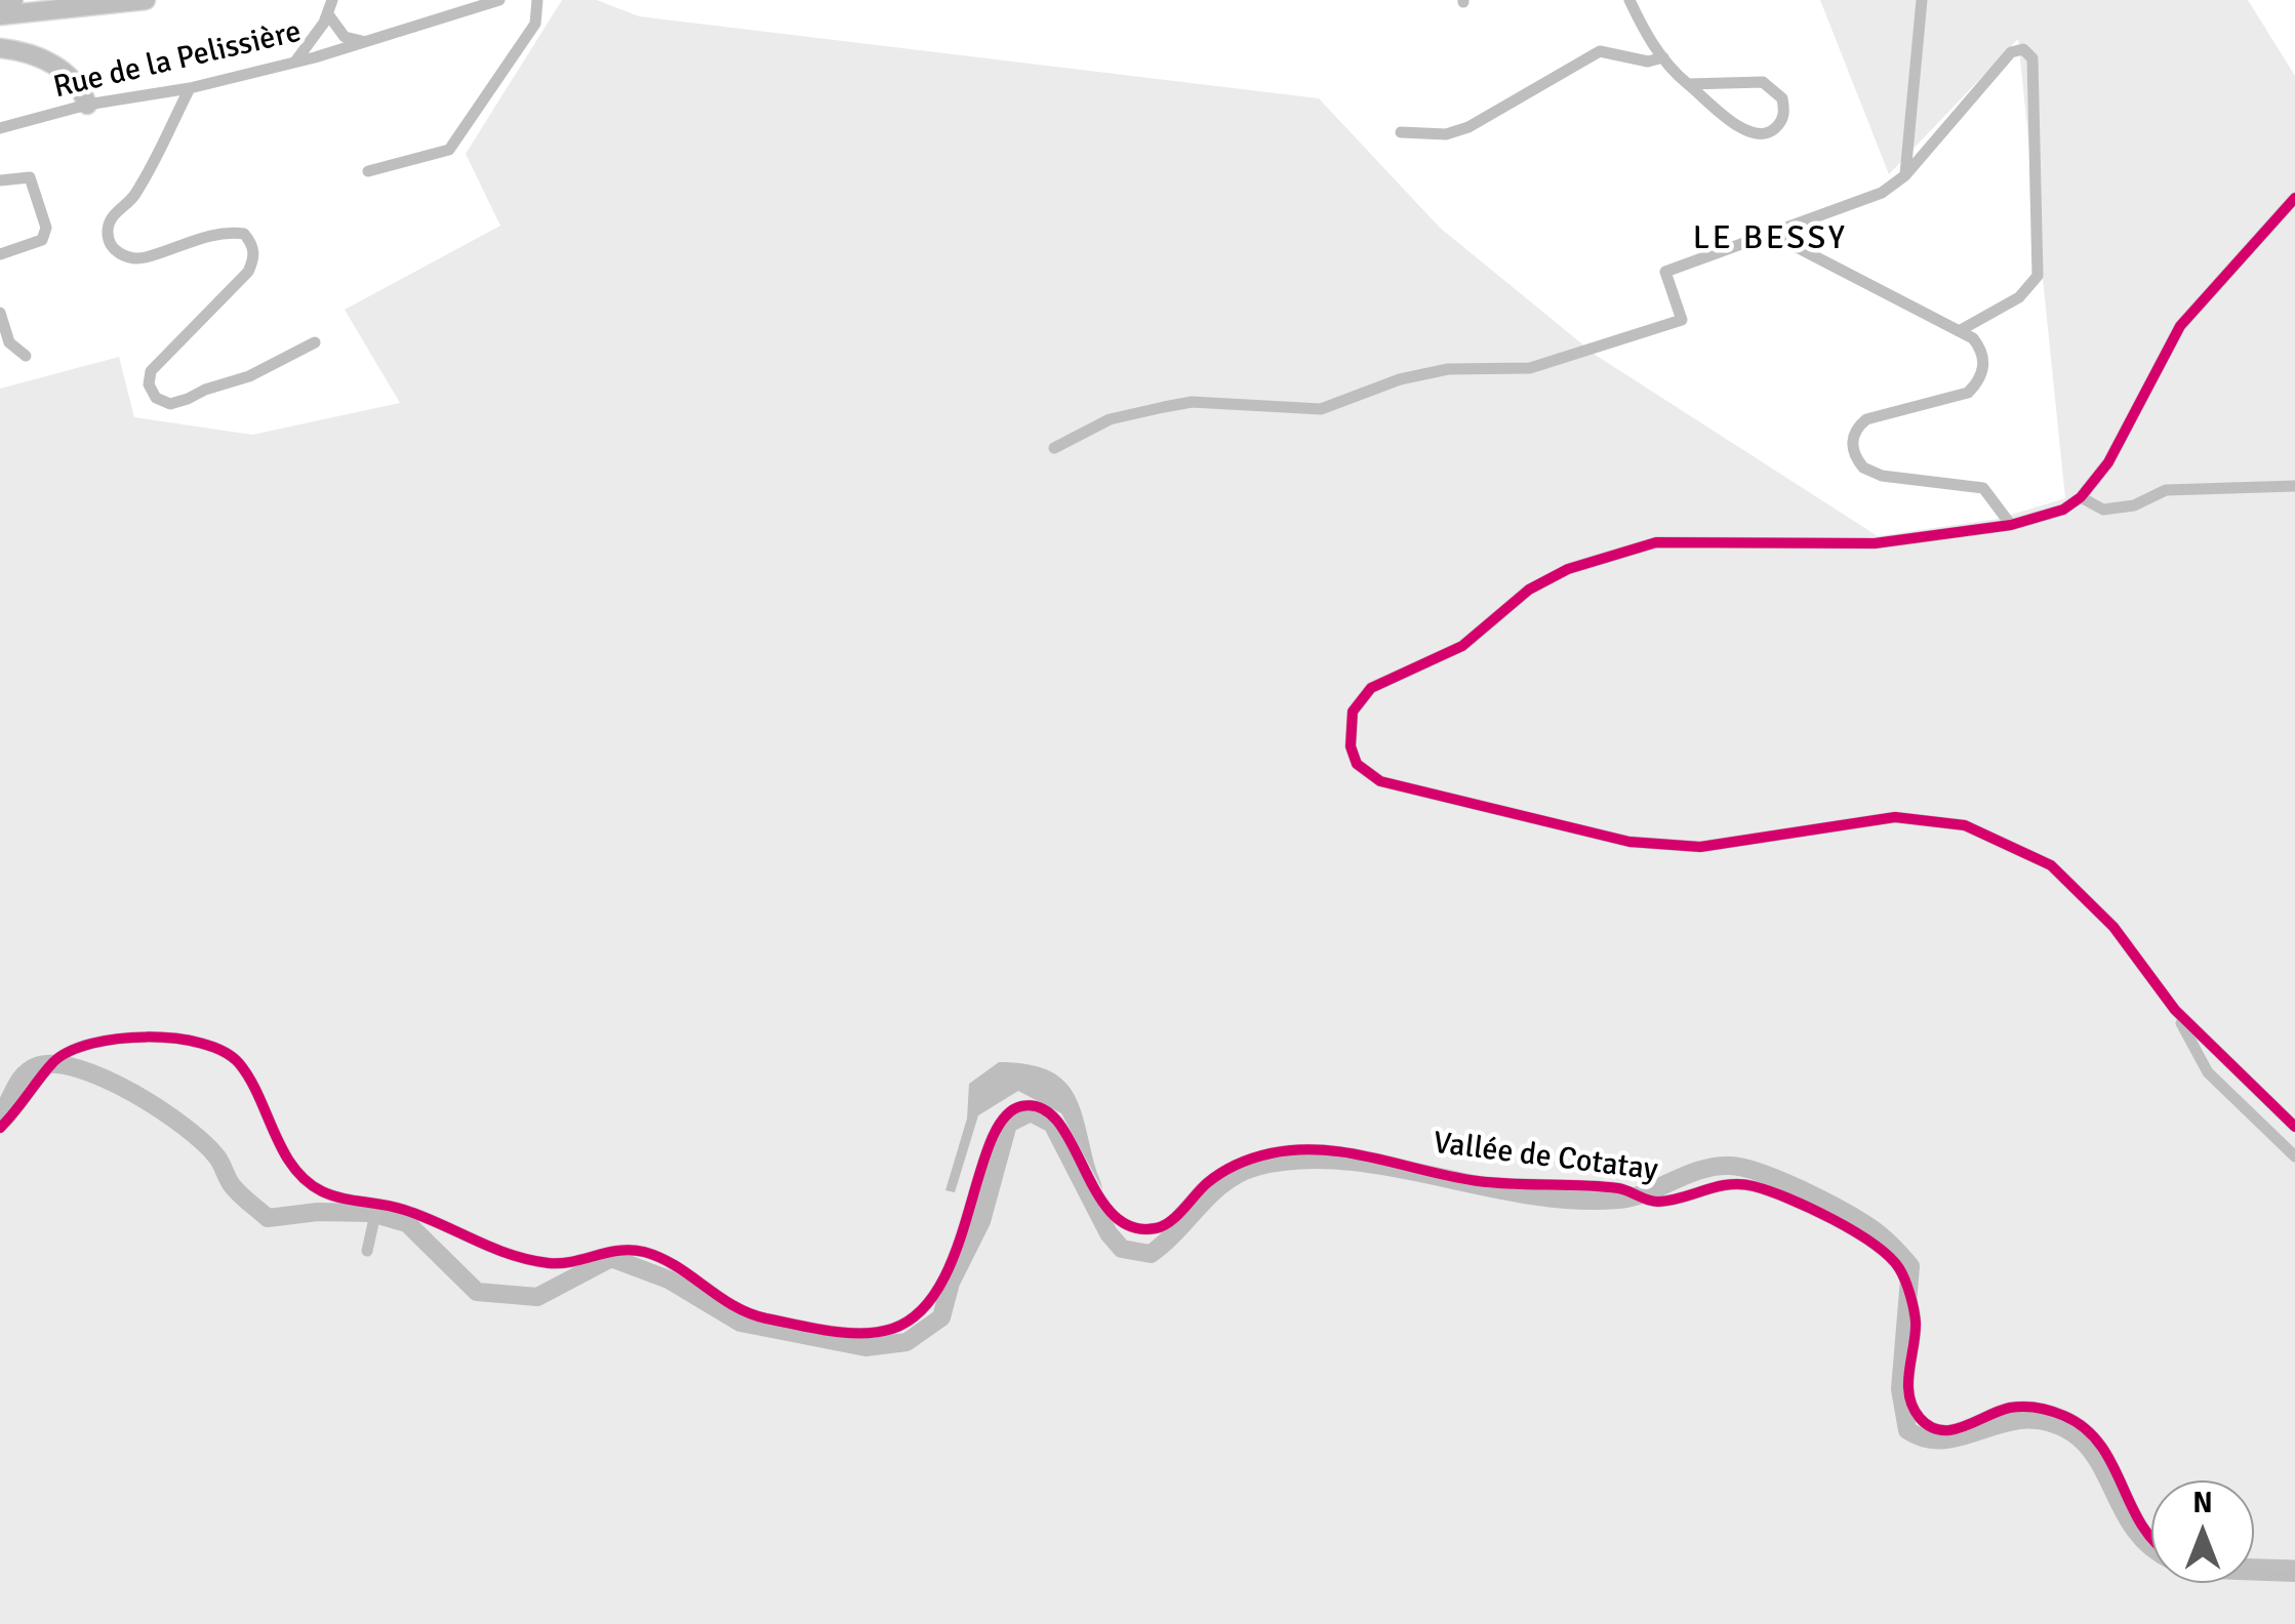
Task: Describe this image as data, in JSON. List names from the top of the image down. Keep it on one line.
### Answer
{"streets":{"street":["Rue de la Pelissière","Vallée de Cotatay"]},"districts":["LE BESSY"],"north":"top"}
